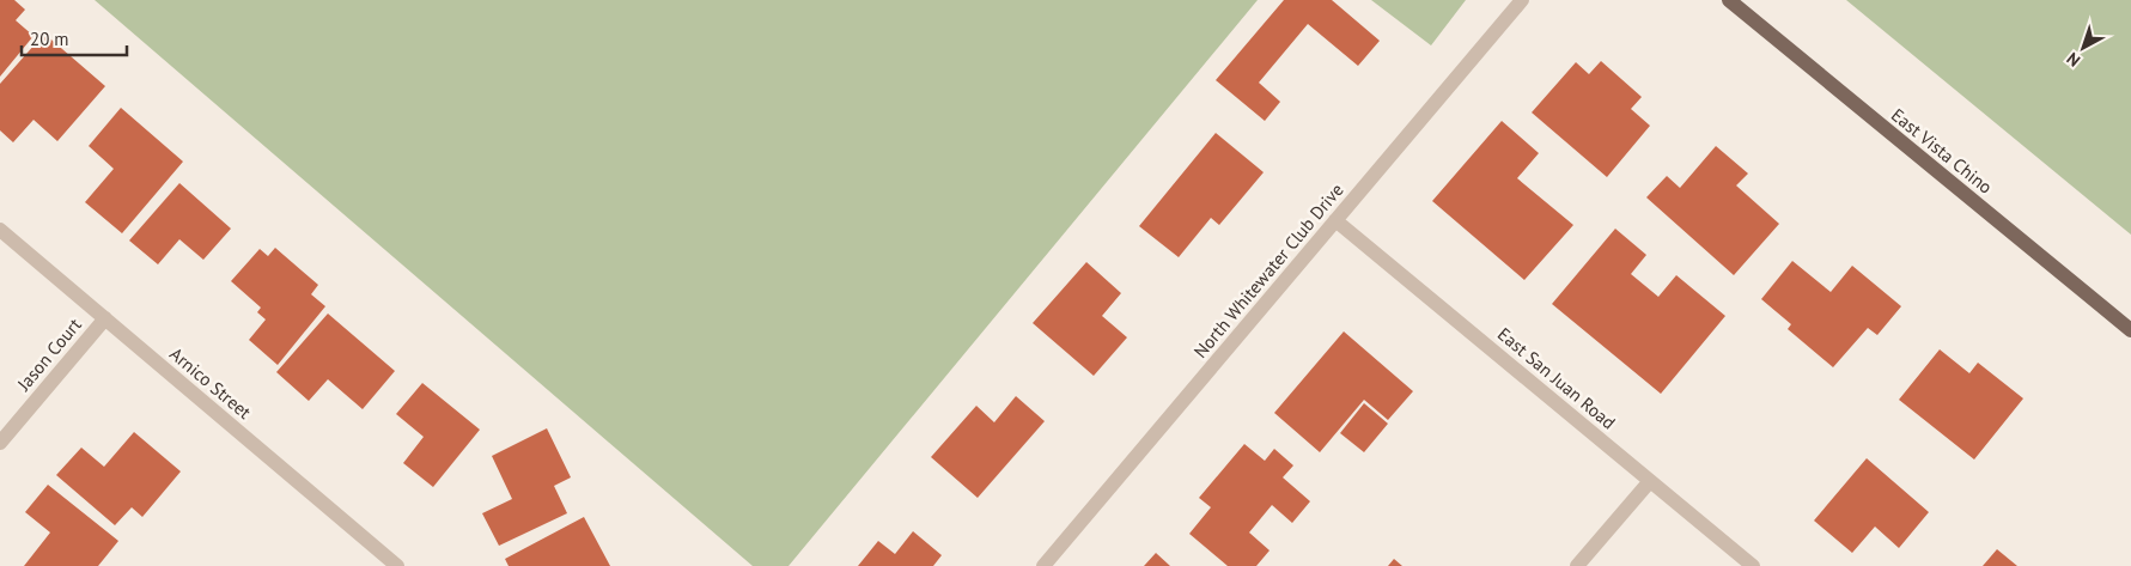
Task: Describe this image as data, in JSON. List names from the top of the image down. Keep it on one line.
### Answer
{"streets":{"main road":["East Vista Chino"],"street":["North Whitewater Club Drive","Jason Court","East San Juan Road","Arnico Street"]},"crossings":[["North Whitewater Club Drive","East San Juan Road"],["Jason Court","Arnico Street"]],"scale_bar":"20 m","north":"bottom left"}
